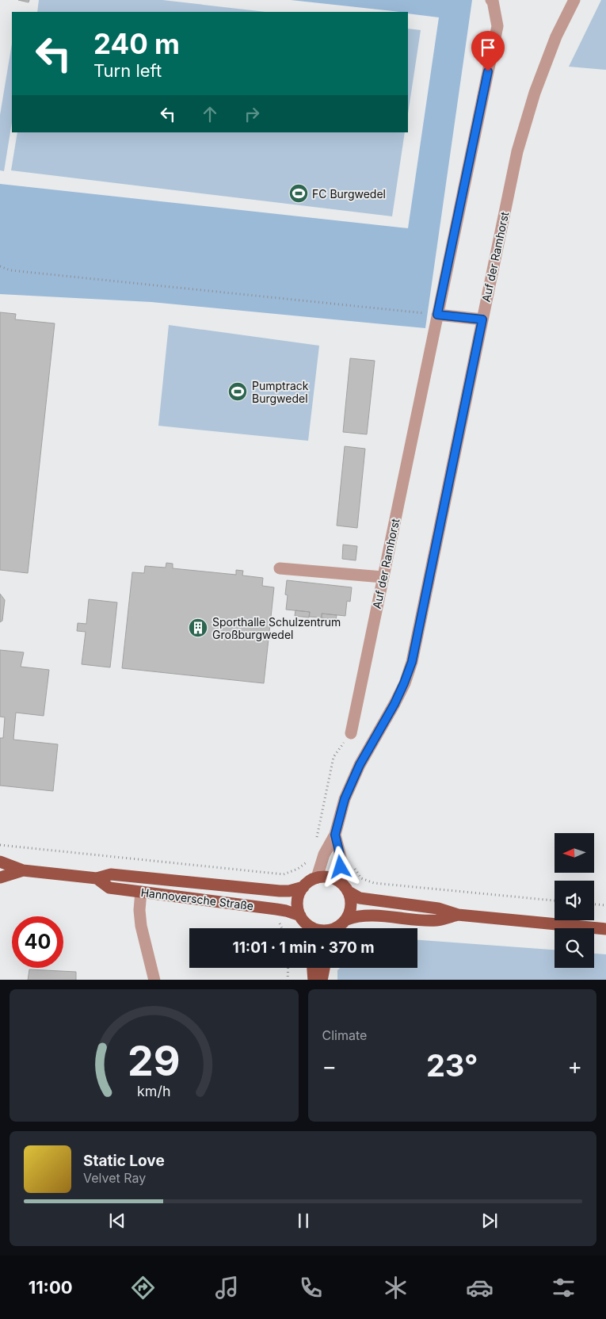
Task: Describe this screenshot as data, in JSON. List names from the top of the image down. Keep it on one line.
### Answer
{"streets":{"main road":["Hannoversche Straße"],"street":["Auf der Ramhorst"]},"places":{"sports":["FC Burgwedel","Pumptrack Burgwedel"],"building":["Sporthalle Schulzentrum Großburgwedel"]},"north":"left","page":{"turn":["240 m","Turn left"],"limit":"40","trip":"11:01 · 1 min · 370 m","tile":"Climate","heat":["−","23°","+"],"song":["Static Love","Velvet Ray"],"tabs":"11:00","gauge":["29","km/h"]}}
